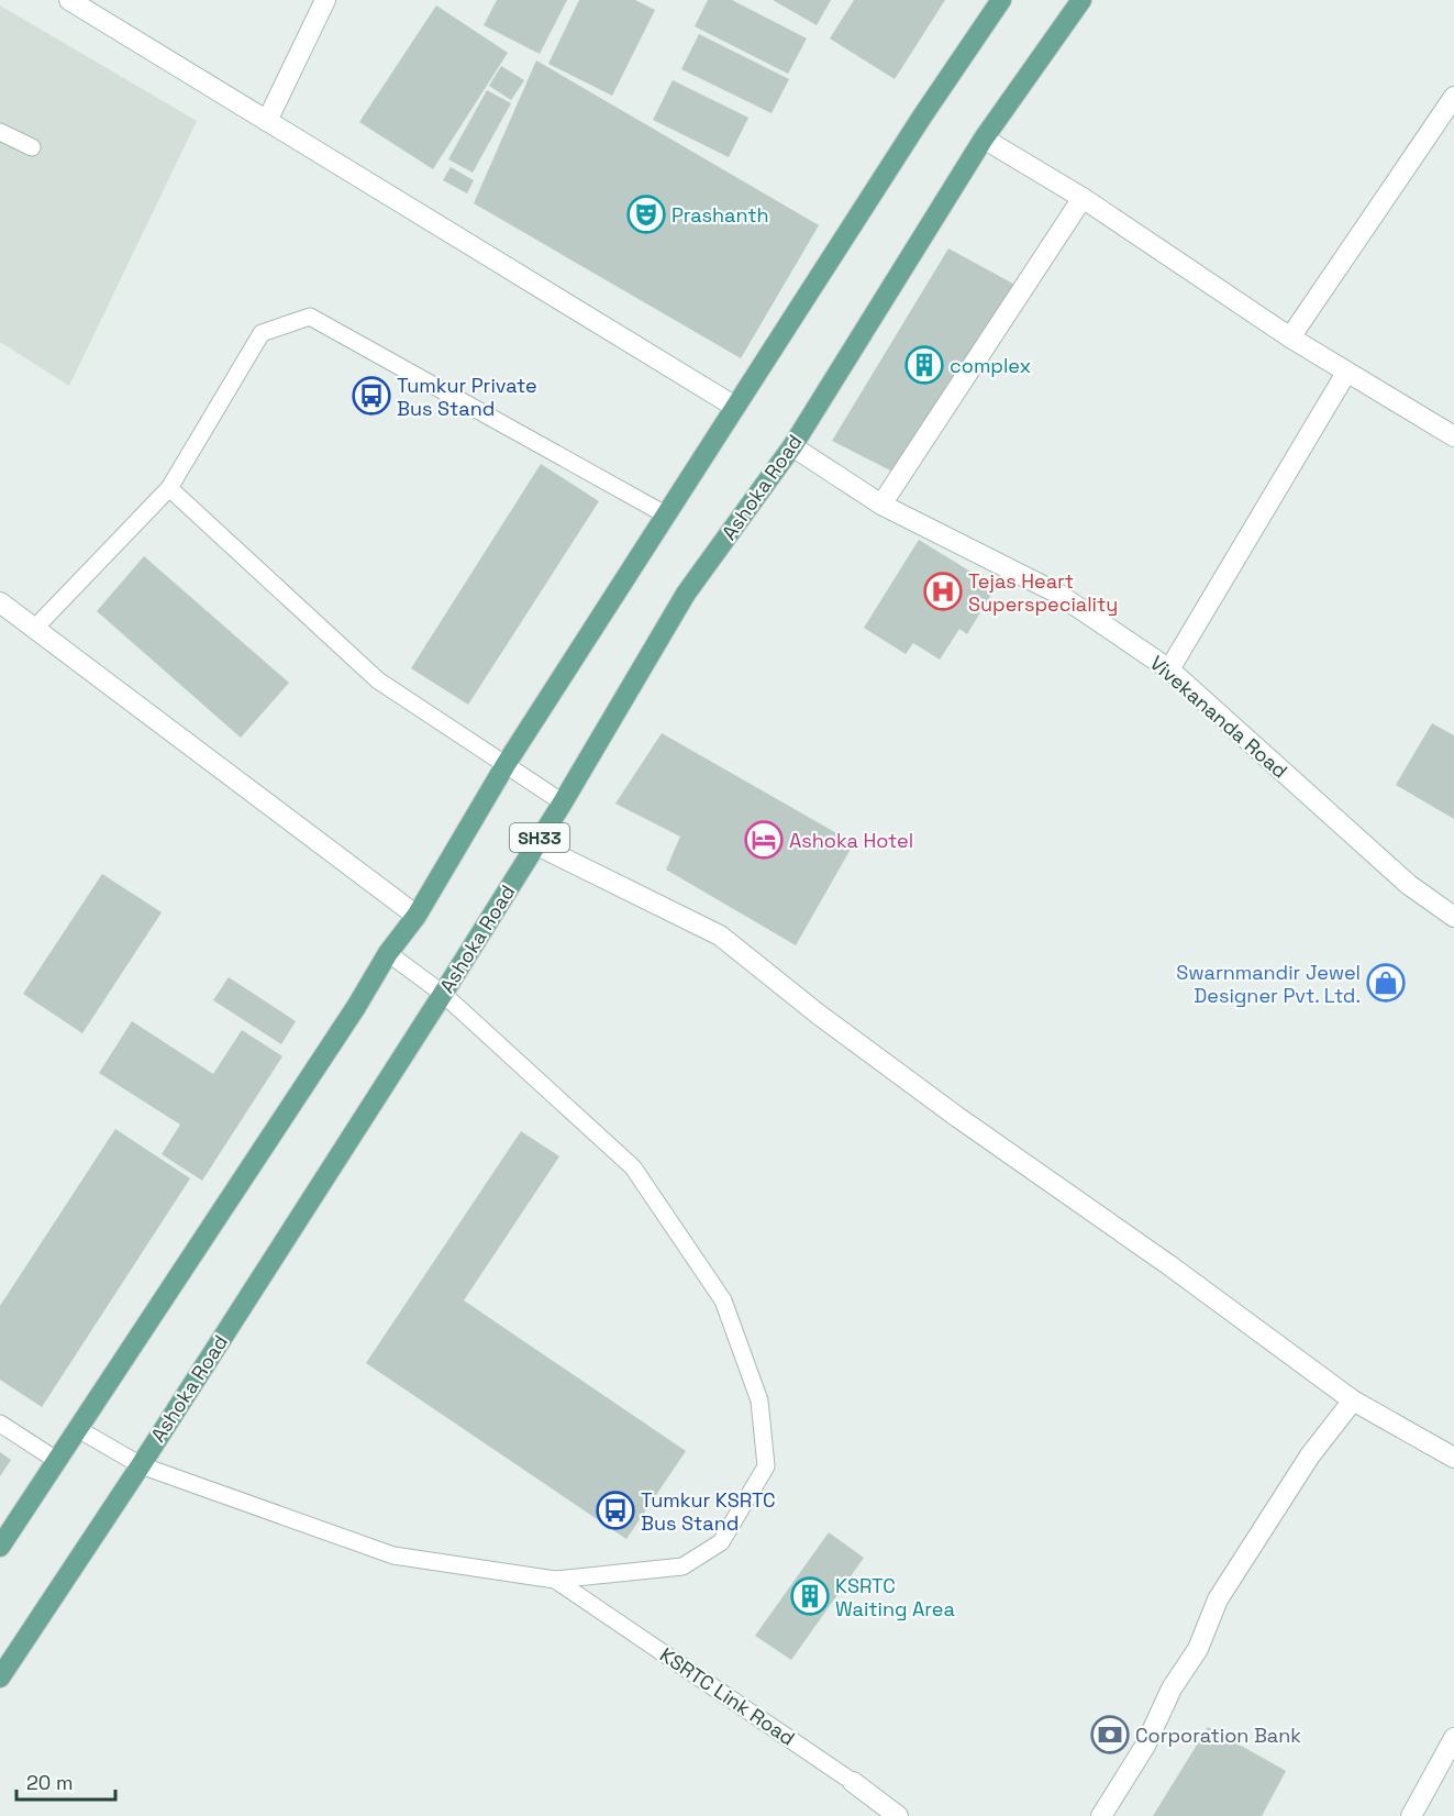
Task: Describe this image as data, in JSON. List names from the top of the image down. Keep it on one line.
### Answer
{"streets":{"main road":["Ashoka Road","SH33"],"street":["Vivekananda Road","KSRTC Link Road"]},"crossings":[["Ashoka Road","Vivekananda Road"]],"places":{"theatre":["Prashanth"],"building":["complex","KSRTC Waiting Area"],"bus stop":["Tumkur Private Bus Stand","Tumkur KSRTC Bus Stand"],"hospital":["Tejas Heart Superspeciality"],"hotel":["Ashoka Hotel"],"shop":["Swarnmandir Jewel Designer Pvt. Ltd."],"bank":["Corporation Bank"]},"scale_bar":"20 m"}
